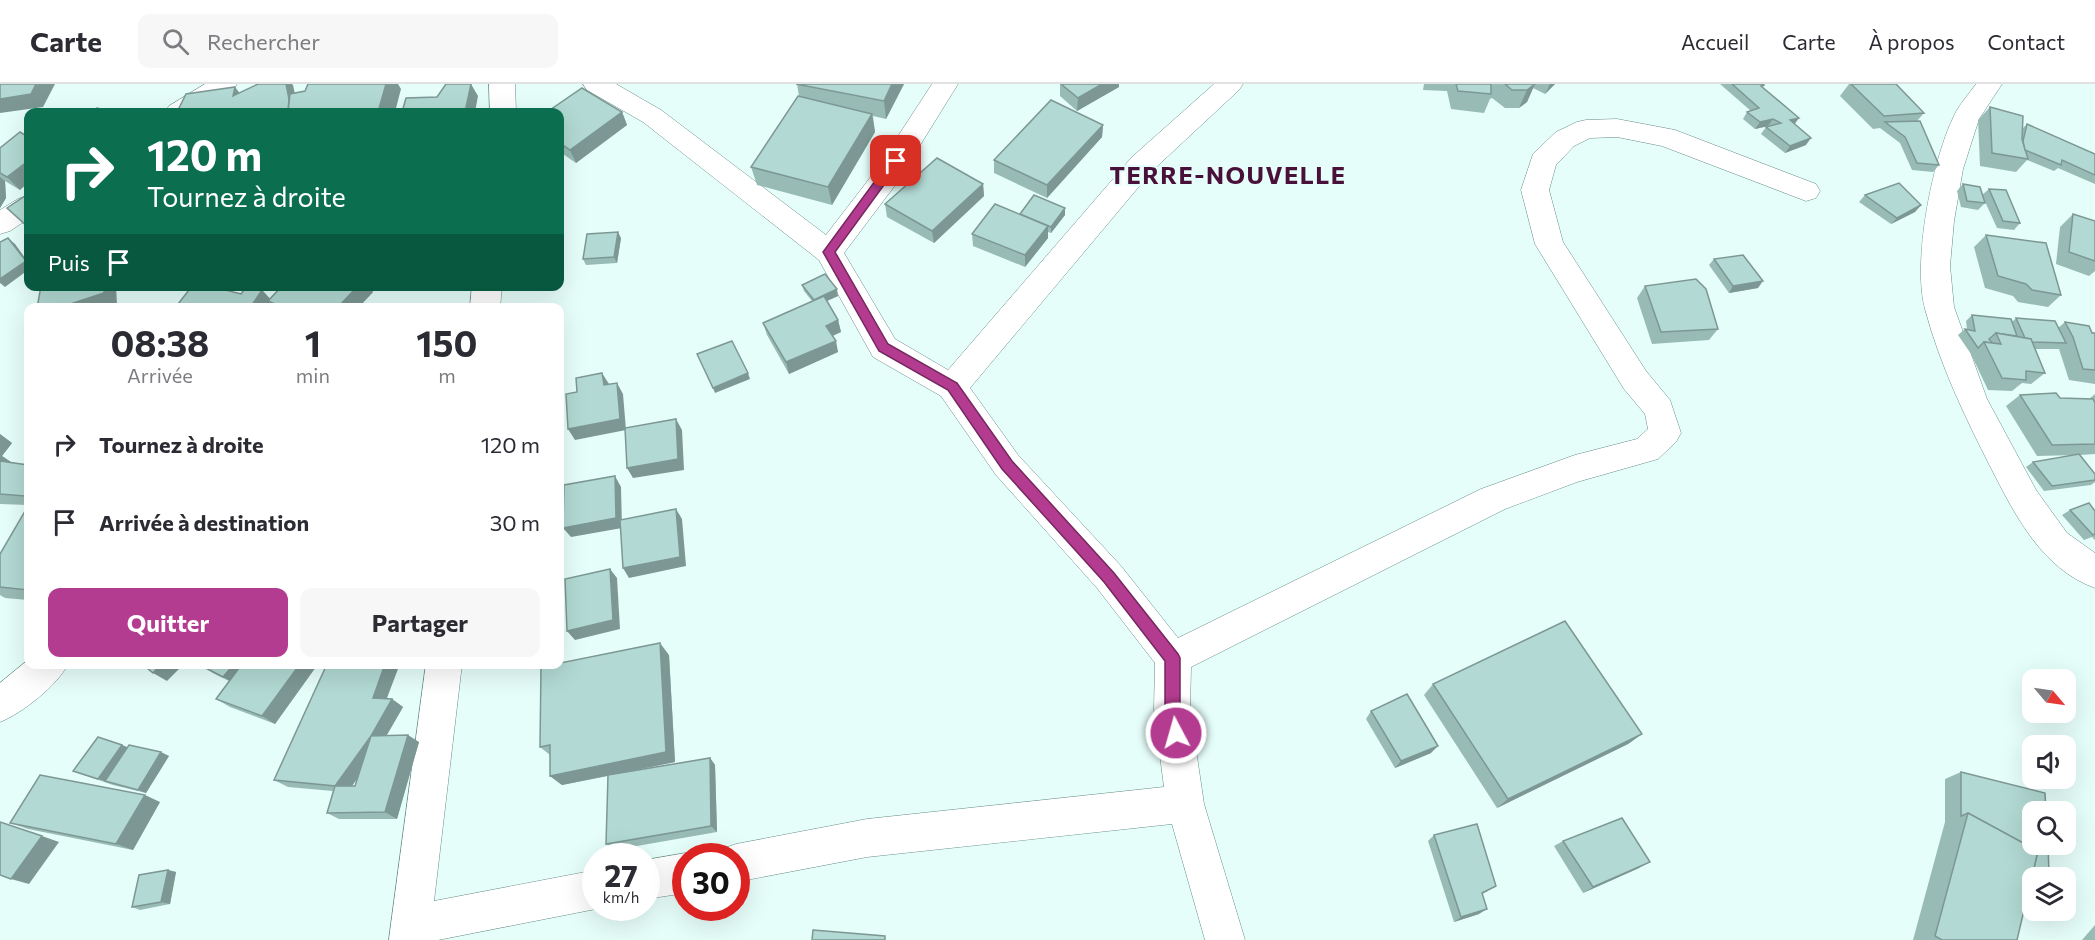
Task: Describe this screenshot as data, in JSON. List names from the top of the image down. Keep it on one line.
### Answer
{"districts":["TERRE-NOUVELLE"],"north":"bottom right","page":{"header":"Carte","search":"Rechercher","nav":["Accueil","Carte","À propos","Contact"],"turn":["120 m","Tournez à droite"],"then":"Puis","eta":["08:38","Arrivée","1","min","150","m"],"list":[{"name":"Tournez à droite","value":"120 m"},{"name":"Arrivée à destination","value":"30 m"}],"buttons":["Quitter","Partager"],"speed":"27 km/h","limit":"30"}}
